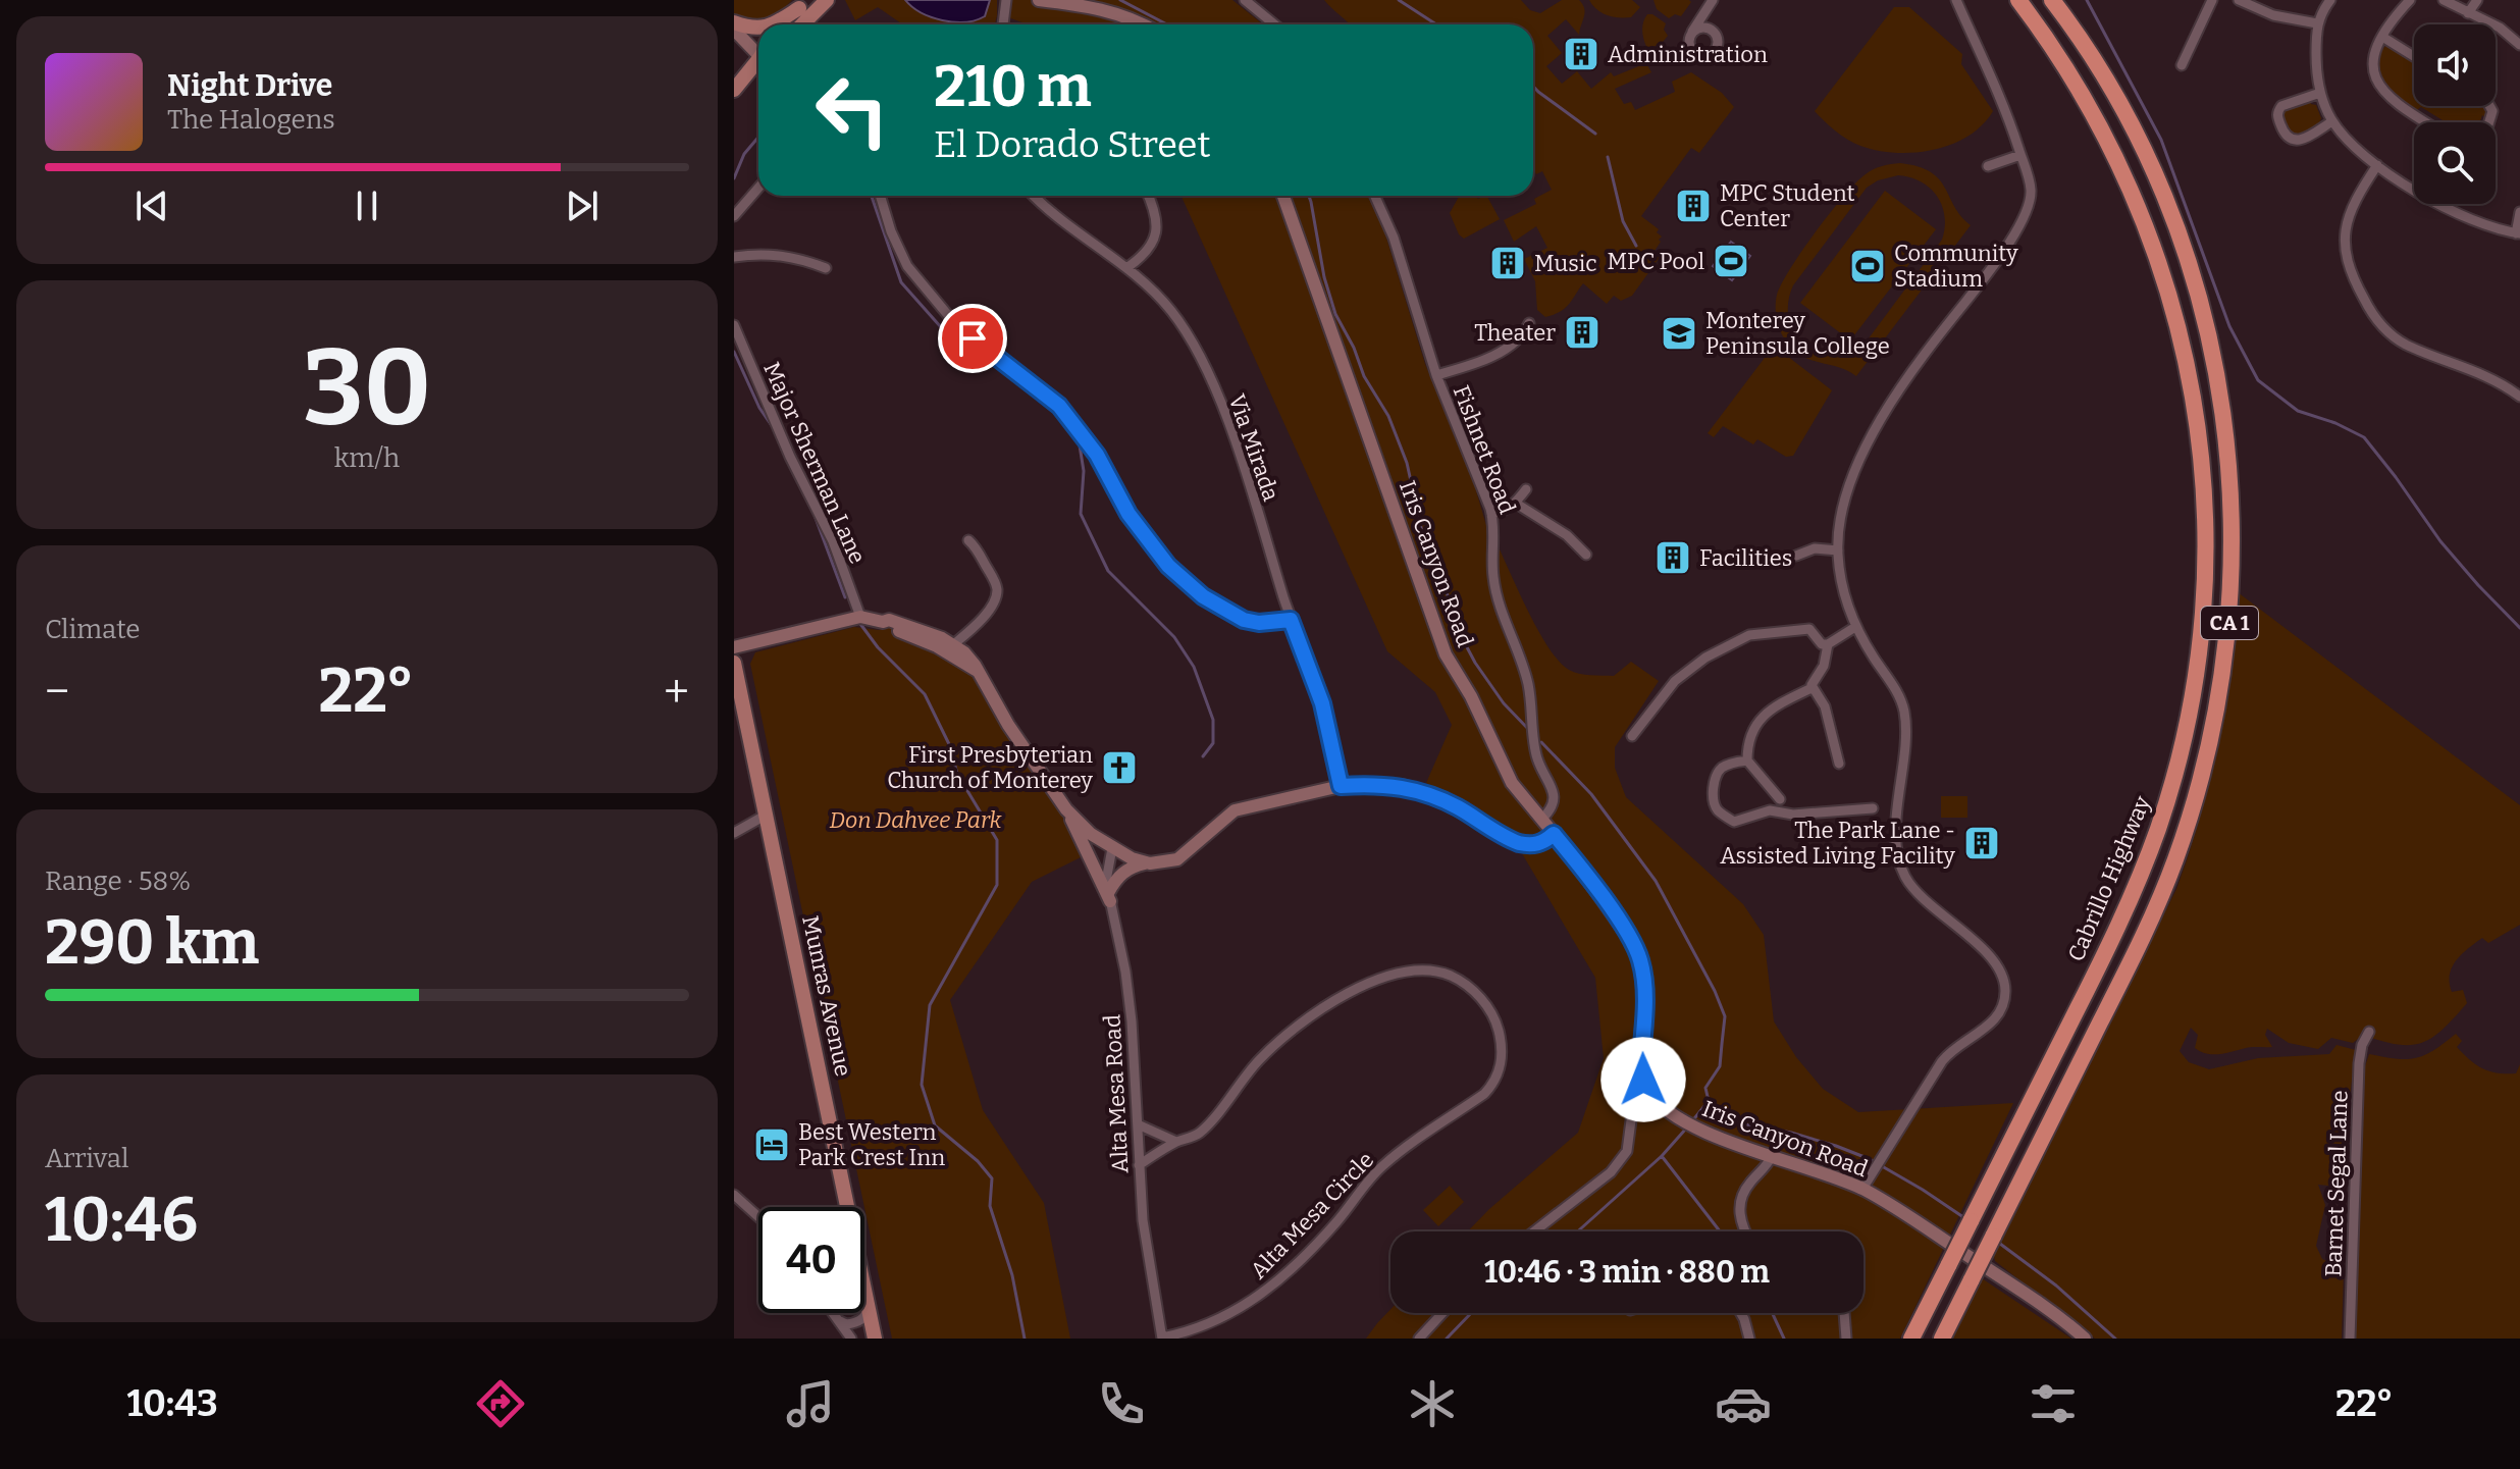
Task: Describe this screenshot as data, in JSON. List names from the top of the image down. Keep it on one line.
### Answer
{"streets":{"highway":["CA 1","Cabrillo Highway"],"main road":["Munras Avenue"],"street":["Via Mirada","Fishnet Road","Major Sherman Lane","Iris Canyon Road","Alta Mesa Road","Barnet Segal Lane","Alta Mesa Circle"]},"crossings":[["Fishnet Road","Iris Canyon Road"],["Alta Mesa Road","Alta Mesa Circle"]],"parks":["Don Dahvee Park"],"places":{"building":["Administration","MPC Student Center","Music","Theater","Facilities","The Park Lane - Assisted Living Facility"],"sports":["MPC Pool","Community Stadium"],"school or university":["Monterey Peninsula College"],"church":["First Presbyterian Church of Monterey"],"hotel":["Best Western Park Crest Inn"]},"page":{"turn":["210 m","El Dorado Street"],"song":["Night Drive","The Halogens"],"tile":[["30","km/h"],"Climate",["Range · 58%","290 km"],["Arrival","10:46"]],"heat":["−","22°","+"],"limit":"40","trip":"10:46 · 3 min · 880 m","tabs":["10:43","22°"]}}
